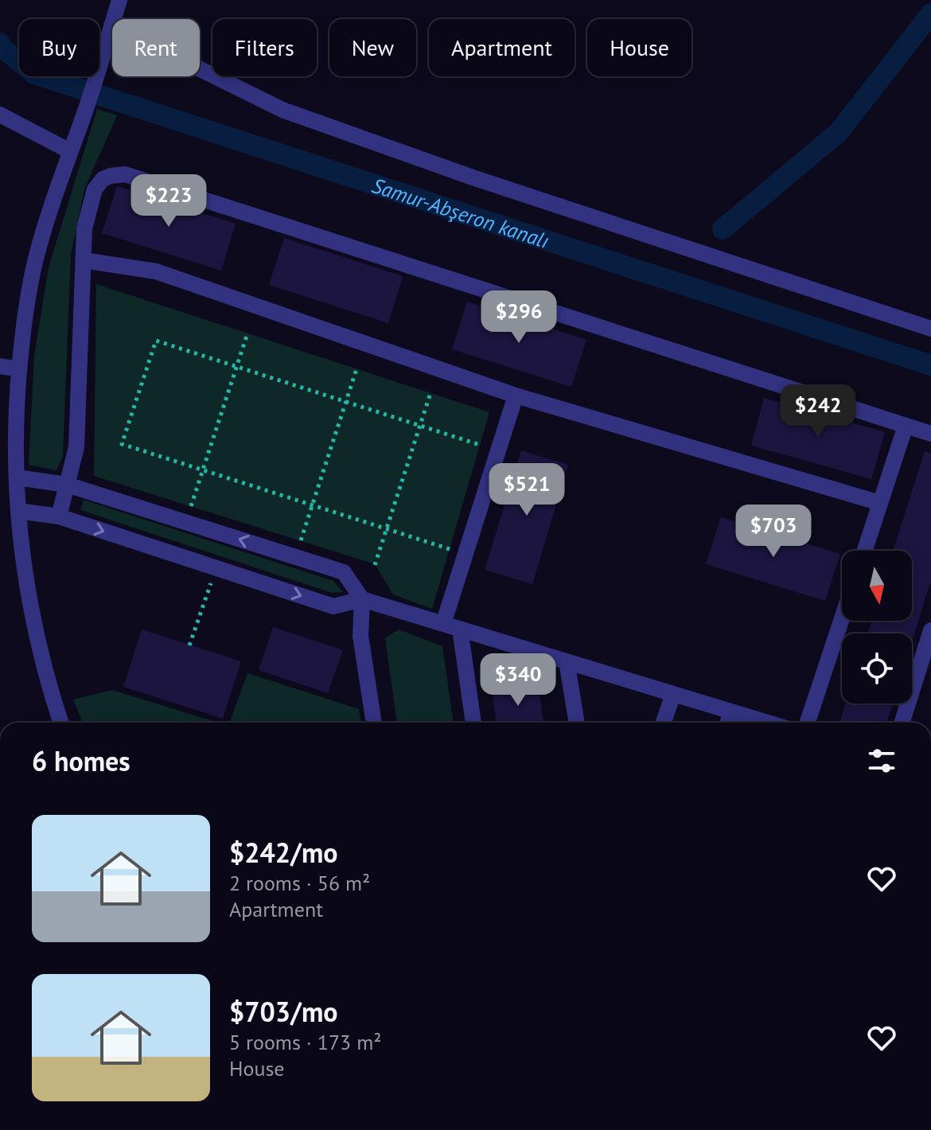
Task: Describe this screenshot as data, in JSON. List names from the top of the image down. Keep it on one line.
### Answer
{"water":["Samur-Abşeron kanalı"],"north":"bottom","page":{"chip":["Buy","Rent","Filters","New","Apartment","House"],"price":["$223","$296","$242","$521","$703","$340"],"heading":"6 homes","list":[{"name":"$242/mo","note":"2 rooms · 56 m² · Apartment"},{"name":"$703/mo","note":"5 rooms · 173 m² · House"}]}}
